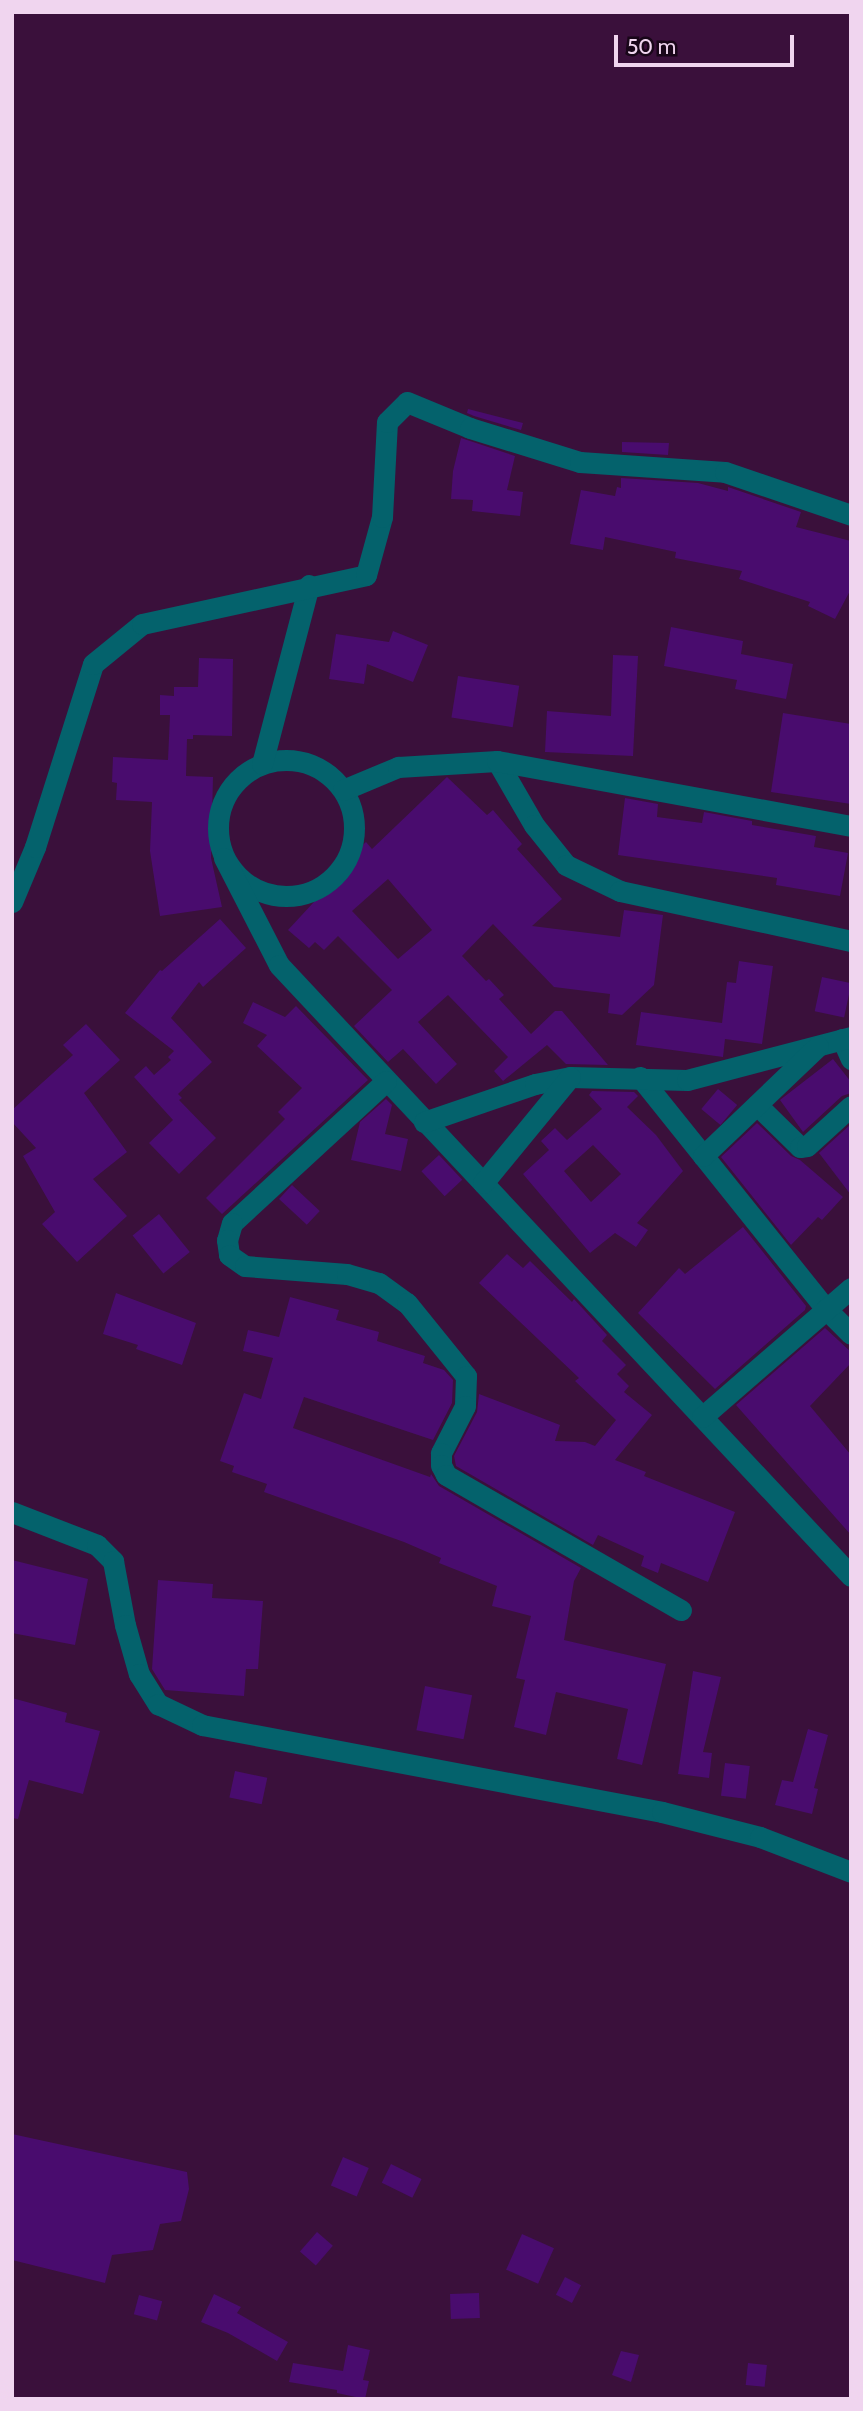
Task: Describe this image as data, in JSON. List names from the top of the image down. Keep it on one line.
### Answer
{"scale_bar":"50 m"}
